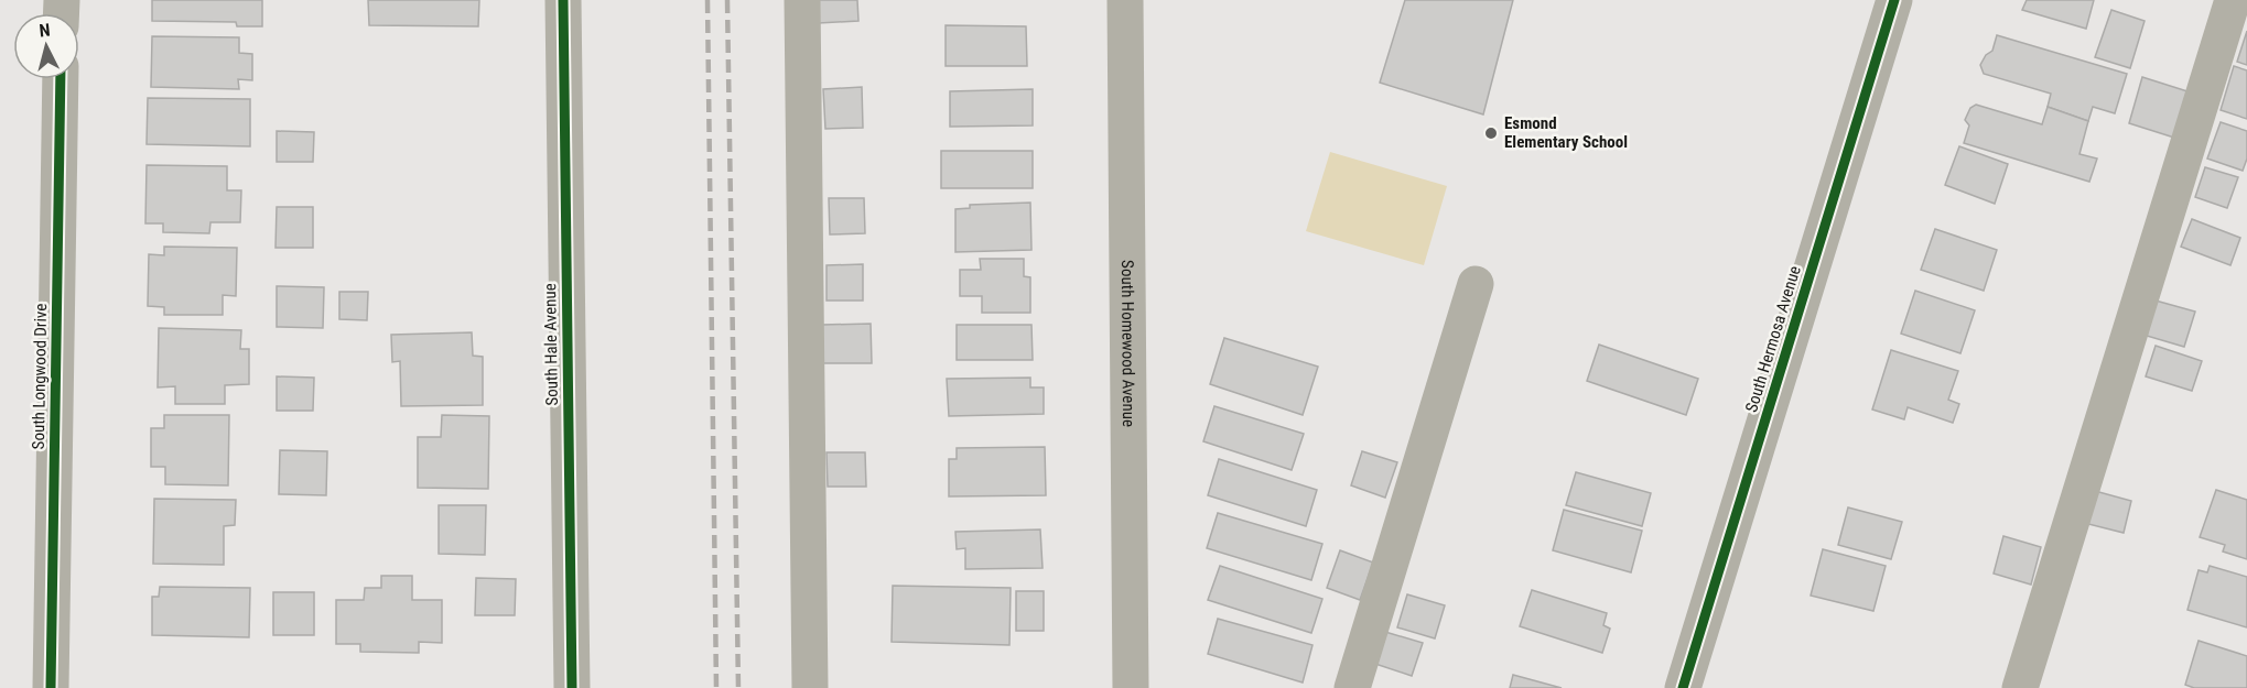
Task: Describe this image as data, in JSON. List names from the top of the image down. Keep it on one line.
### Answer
{"streets":{"street":["South Hermosa Avenue","South Hale Avenue","South Homewood Avenue","South Longwood Drive"]},"places":["Esmond Elementary School"],"north":"top"}
